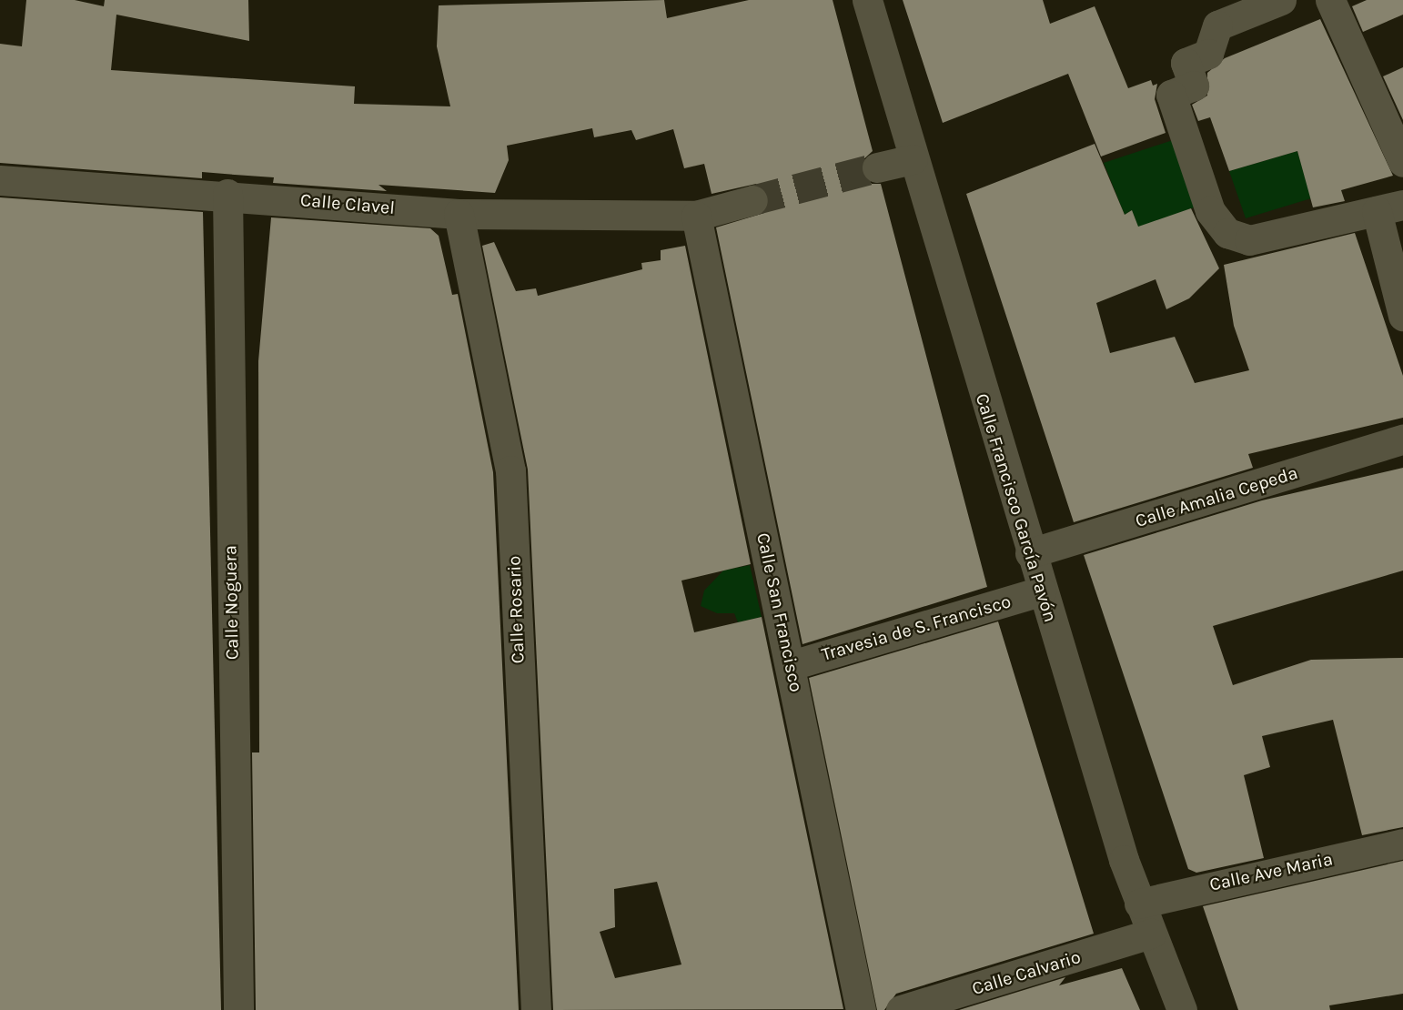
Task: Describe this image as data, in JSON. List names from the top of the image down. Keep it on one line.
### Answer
{"streets":{"street":["Calle Clavel","Calle Amalia Cepeda","Calle Francisco García Pavón","Calle Noguera","Calle Rosario","Calle San Francisco","Travesia de S. Francisco","Calle Ave Maria","Calle Calvario"]},"crossings":[["Calle Clavel","Calle Noguera"],["Calle Clavel","Calle Rosario"],["Calle Clavel","Calle San Francisco"],["Calle Amalia Cepeda","Calle Francisco García Pavón"],["Calle Francisco García Pavón","Travesia de S. Francisco"],["Calle Francisco García Pavón","Calle Ave Maria"],["Calle Francisco García Pavón","Calle Calvario"],["Calle San Francisco","Travesia de S. Francisco"]]}
